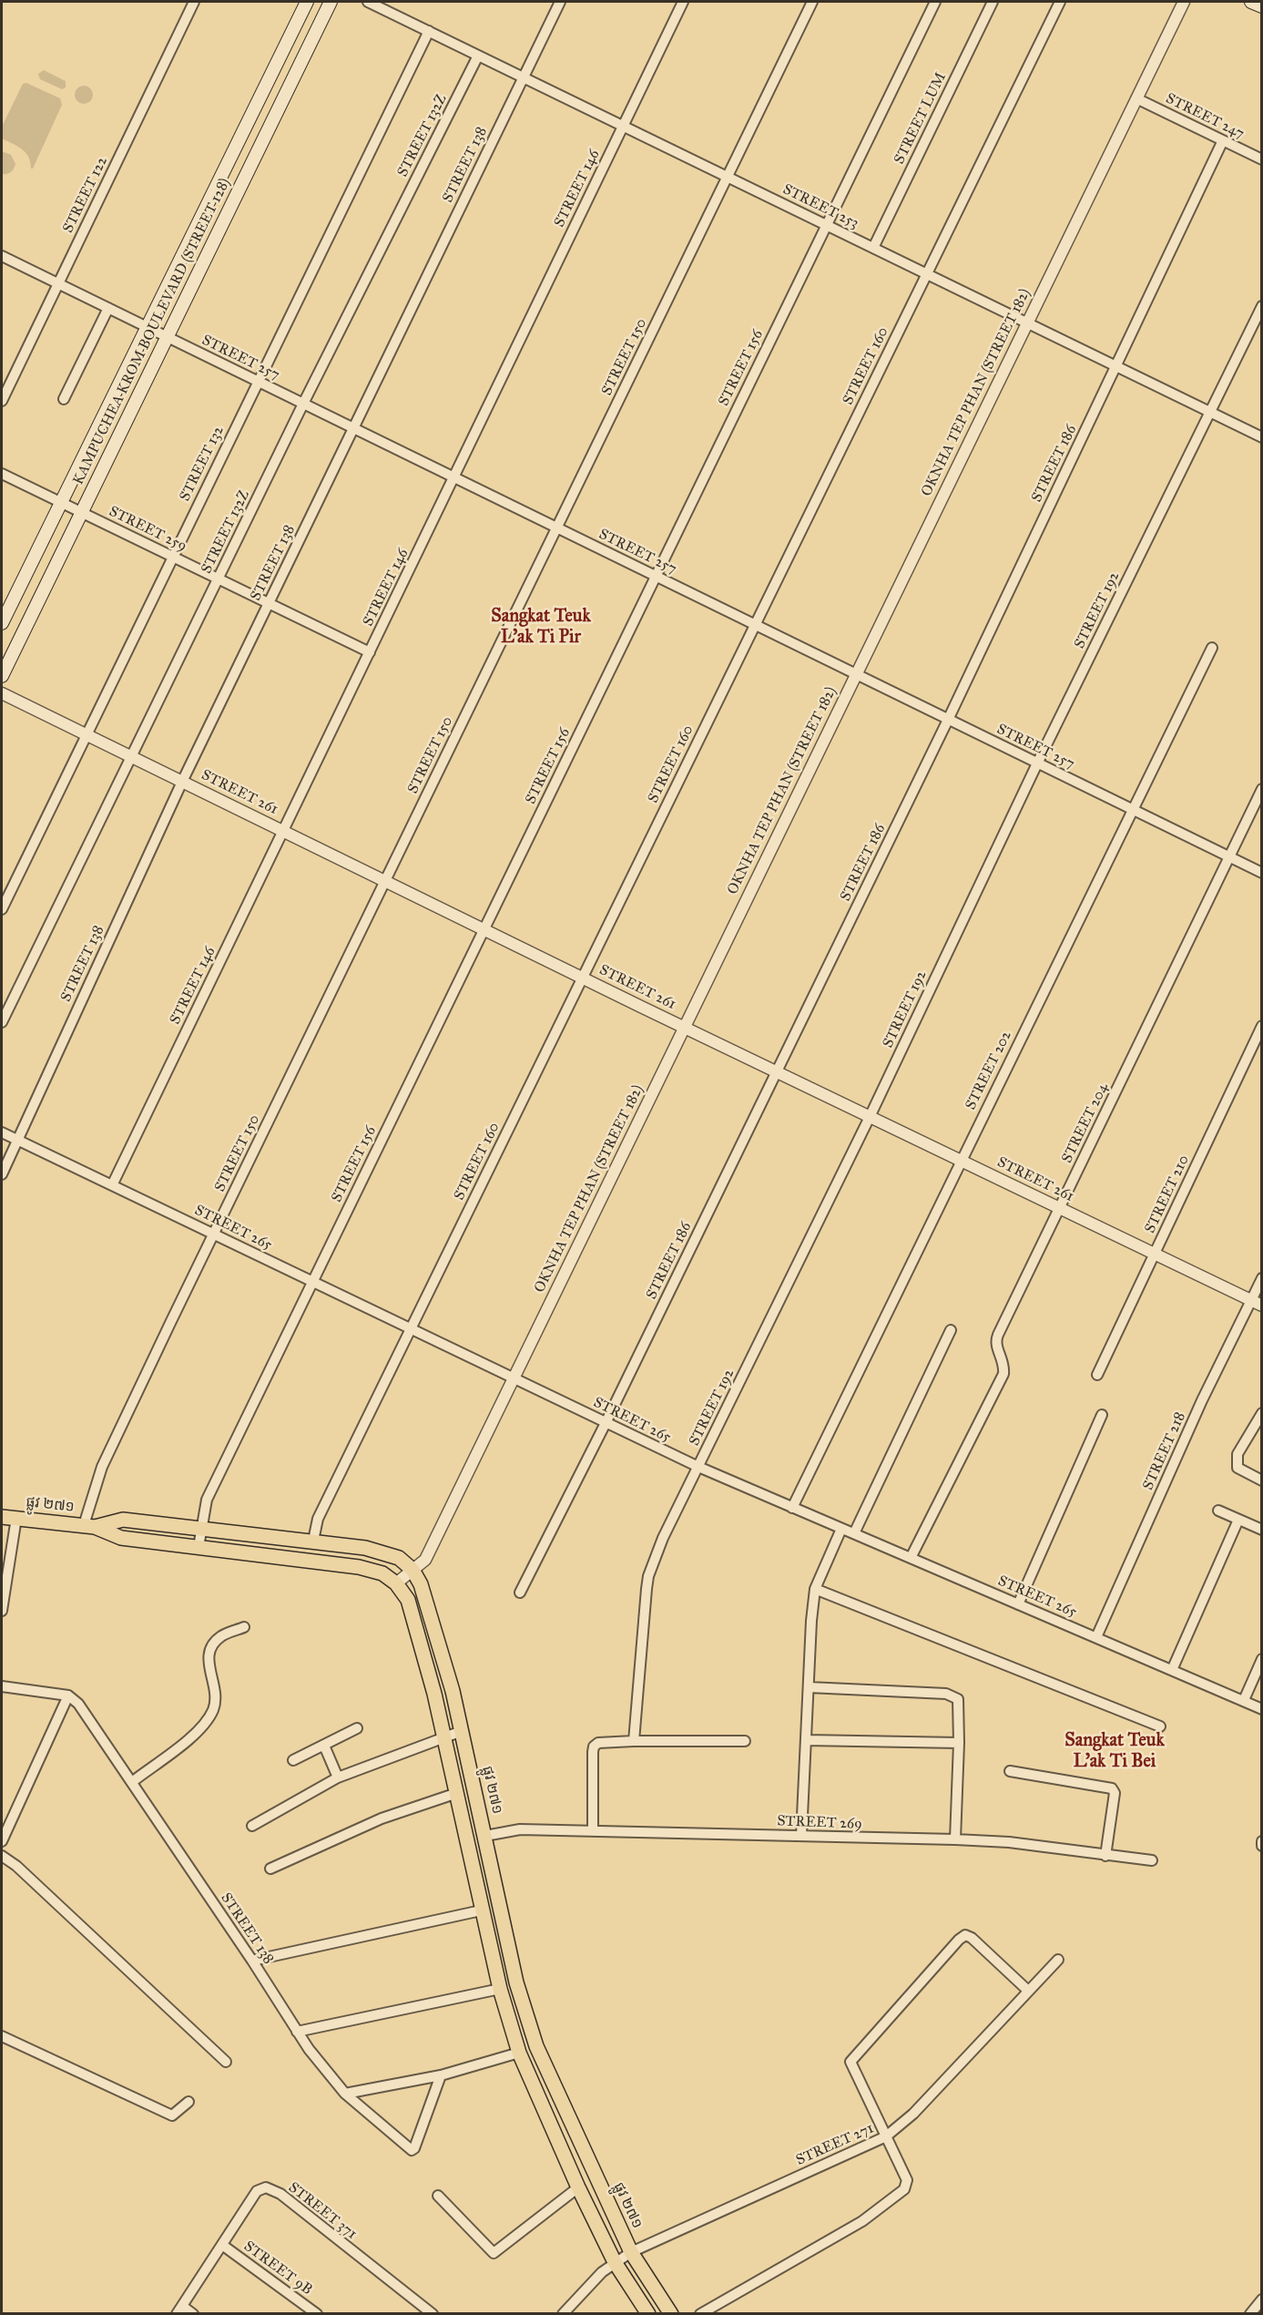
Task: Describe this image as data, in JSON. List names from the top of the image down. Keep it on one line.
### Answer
{"streets":{"main road":["KAMPUCHEA KROM BOULEVARD (STREET 128)","ផ្លូវ ២៧១"],"street":["STREET 247","STREET LUM","STREET 132Z","STREET 138","STREET 146","STREET 122","STREET 253","STREET 150","STREET 257","STREET 160","STREET 156","OKNHA TEP PHAN (STREET 182)","STREET 132","STREET 186","STREET 259","STREET 192","STREET 261","STREET 202","STREET 204","STREET 210","STREET 265","STREET 218","STREET 269","STREET 271","STREET 371","STREET 9B"]},"crossings":[["STREET 247","OKNHA TEP PHAN (STREET 182)"],["STREET 247","STREET 186"],["STREET LUM","STREET 253"],["STREET 132Z","STREET 253"],["STREET 132Z","STREET 257"],["STREET 132Z","STREET 259"],["STREET 132Z","STREET 261"],["STREET 138","STREET 253"],["STREET 138","STREET 257"],["STREET 138","STREET 259"],["STREET 138","STREET 261"],["STREET 138","STREET 265"],["STREET 146","STREET 253"],["STREET 146","STREET 257"],["STREET 146","STREET 259"],["STREET 146","STREET 261"],["STREET 146","STREET 265"],["STREET 122","STREET 257"],["STREET 253","STREET 150"],["STREET 253","STREET 160"],["STREET 253","STREET 156"],["STREET 253","OKNHA TEP PHAN (STREET 182)"],["STREET 253","STREET 132"],["STREET 253","STREET 186"],["STREET 253","STREET 192"],["KAMPUCHEA KROM BOULEVARD (STREET 128)","STREET 257"],["KAMPUCHEA KROM BOULEVARD (STREET 128)","STREET 259"],["STREET 150","STREET 257"],["STREET 150","STREET 261"],["STREET 150","STREET 265"],["STREET 150","ផ្លូវ ២៧១"],["STREET 257","STREET 160"],["STREET 257","STREET 156"],["STREET 257","OKNHA TEP PHAN (STREET 182)"],["STREET 257","STREET 132"],["STREET 257","STREET 186"],["STREET 257","STREET 192"],["STREET 257","STREET 202"],["STREET 257","STREET 204"],["STREET 160","STREET 261"],["STREET 160","STREET 265"],["STREET 160","ផ្លូវ ២៧១"],["STREET 156","STREET 261"],["STREET 156","STREET 265"],["STREET 156","ផ្លូវ ២៧១"],["OKNHA TEP PHAN (STREET 182)","STREET 261"],["OKNHA TEP PHAN (STREET 182)","STREET 265"],["OKNHA TEP PHAN (STREET 182)","ផ្លូវ ២៧១"],["STREET 132","STREET 259"],["STREET 132","STREET 261"],["STREET 186","STREET 261"],["STREET 186","STREET 265"],["STREET 192","STREET 261"],["STREET 192","STREET 265"],["STREET 261","STREET 202"],["STREET 261","STREET 204"],["STREET 261","STREET 210"],["STREET 261","STREET 218"],["STREET 202","STREET 265"],["STREET 204","STREET 265"],["STREET 265","STREET 218"],["ផ្លូវ ២៧១","STREET 269"],["ផ្លូវ ២៧១","STREET 271"],["STREET 371","STREET 9B"]],"districts":["Sangkat Teuk L'ak Ti Pir","Sangkat Teuk L'ak Ti Bei"]}
